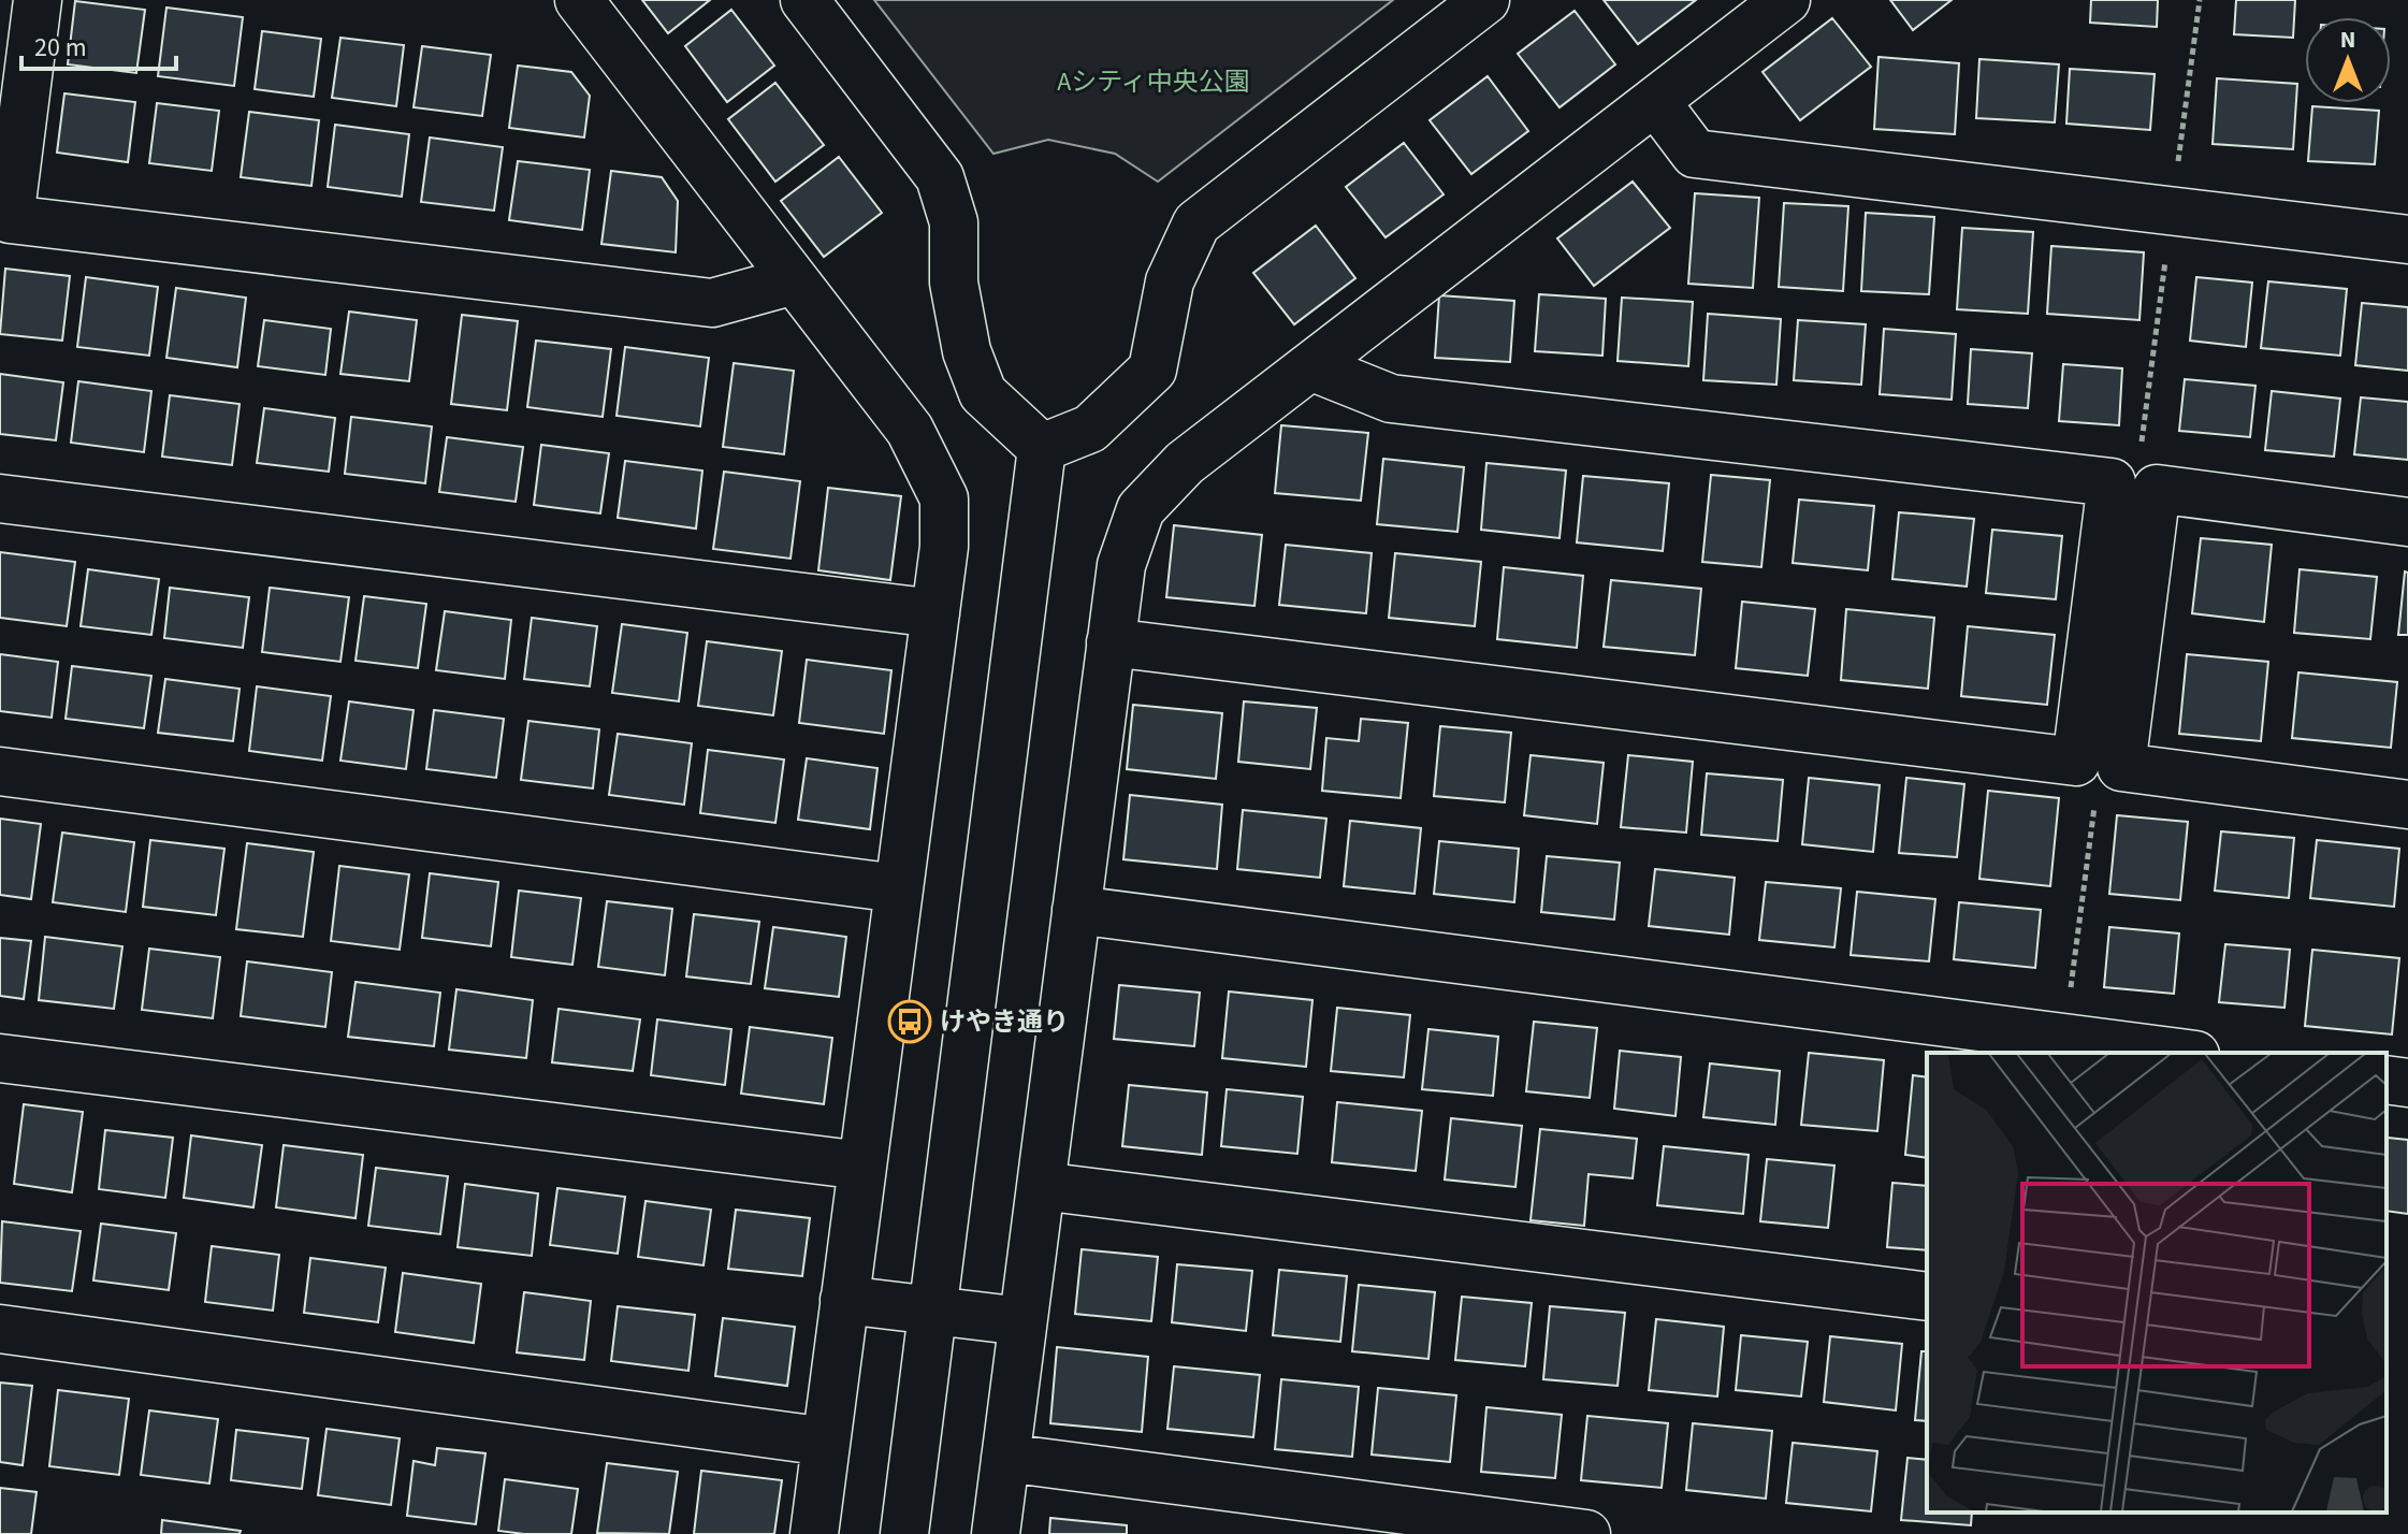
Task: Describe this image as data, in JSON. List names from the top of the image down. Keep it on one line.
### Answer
{"parks":["Aシティ中央公園"],"places":{"bus stop":["けやき通り"]},"scale_bar":"20 m","north":"top"}
